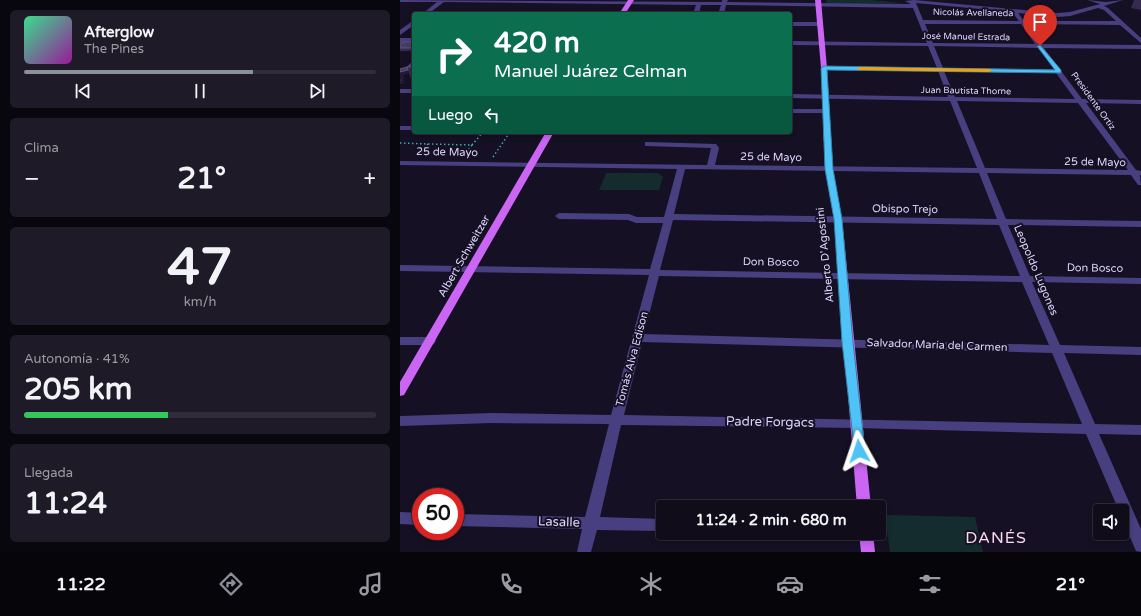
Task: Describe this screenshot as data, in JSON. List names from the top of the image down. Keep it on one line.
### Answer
{"streets":{"main road":["Alberto D'Agostini","Albert Schweitzer"],"street":["Nicolás Avellaneda","José Manuel Estrada","Juan Bautista Thorne","Presidente Ortiz","25 de Mayo","Obispo Trejo","Don Bosco","Leopoldo Lugones","Salvador María del Carmen","Tomás Alva Edison","Padre Forgacs","Lasalle"]},"crossings":[["Nicolás Avellaneda","Presidente Ortiz"],["Nicolás Avellaneda","Leopoldo Lugones"],["José Manuel Estrada","Presidente Ortiz"],["José Manuel Estrada","Alberto D'Agostini"],["José Manuel Estrada","Leopoldo Lugones"],["Juan Bautista Thorne","Presidente Ortiz"],["Juan Bautista Thorne","Alberto D'Agostini"],["Juan Bautista Thorne","Leopoldo Lugones"],["Presidente Ortiz","25 de Mayo"],["25 de Mayo","Alberto D'Agostini"],["25 de Mayo","Albert Schweitzer"],["25 de Mayo","Leopoldo Lugones"],["25 de Mayo","Tomás Alva Edison"],["Obispo Trejo","Alberto D'Agostini"],["Obispo Trejo","Leopoldo Lugones"],["Obispo Trejo","Tomás Alva Edison"],["Alberto D'Agostini","Don Bosco"],["Alberto D'Agostini","Salvador María del Carmen"],["Alberto D'Agostini","Padre Forgacs"],["Albert Schweitzer","Don Bosco"],["Don Bosco","Leopoldo Lugones"],["Don Bosco","Tomás Alva Edison"],["Leopoldo Lugones","Salvador María del Carmen"],["Leopoldo Lugones","Padre Forgacs"],["Salvador María del Carmen","Tomás Alva Edison"],["Tomás Alva Edison","Padre Forgacs"],["Tomás Alva Edison","Lasalle"]],"districts":["DANÉS"],"page":{"turn":["420 m","Manuel Juárez Celman"],"song":["Afterglow","The Pines"],"then":"Luego","tile":["Clima",["47","km/h"],["Autonomía · 41%","205 km"],["Llegada","11:24"]],"heat":["−","21°","+"],"limit":"50","trip":"11:24 · 2 min · 680 m","tabs":["11:22","21°"]}}
